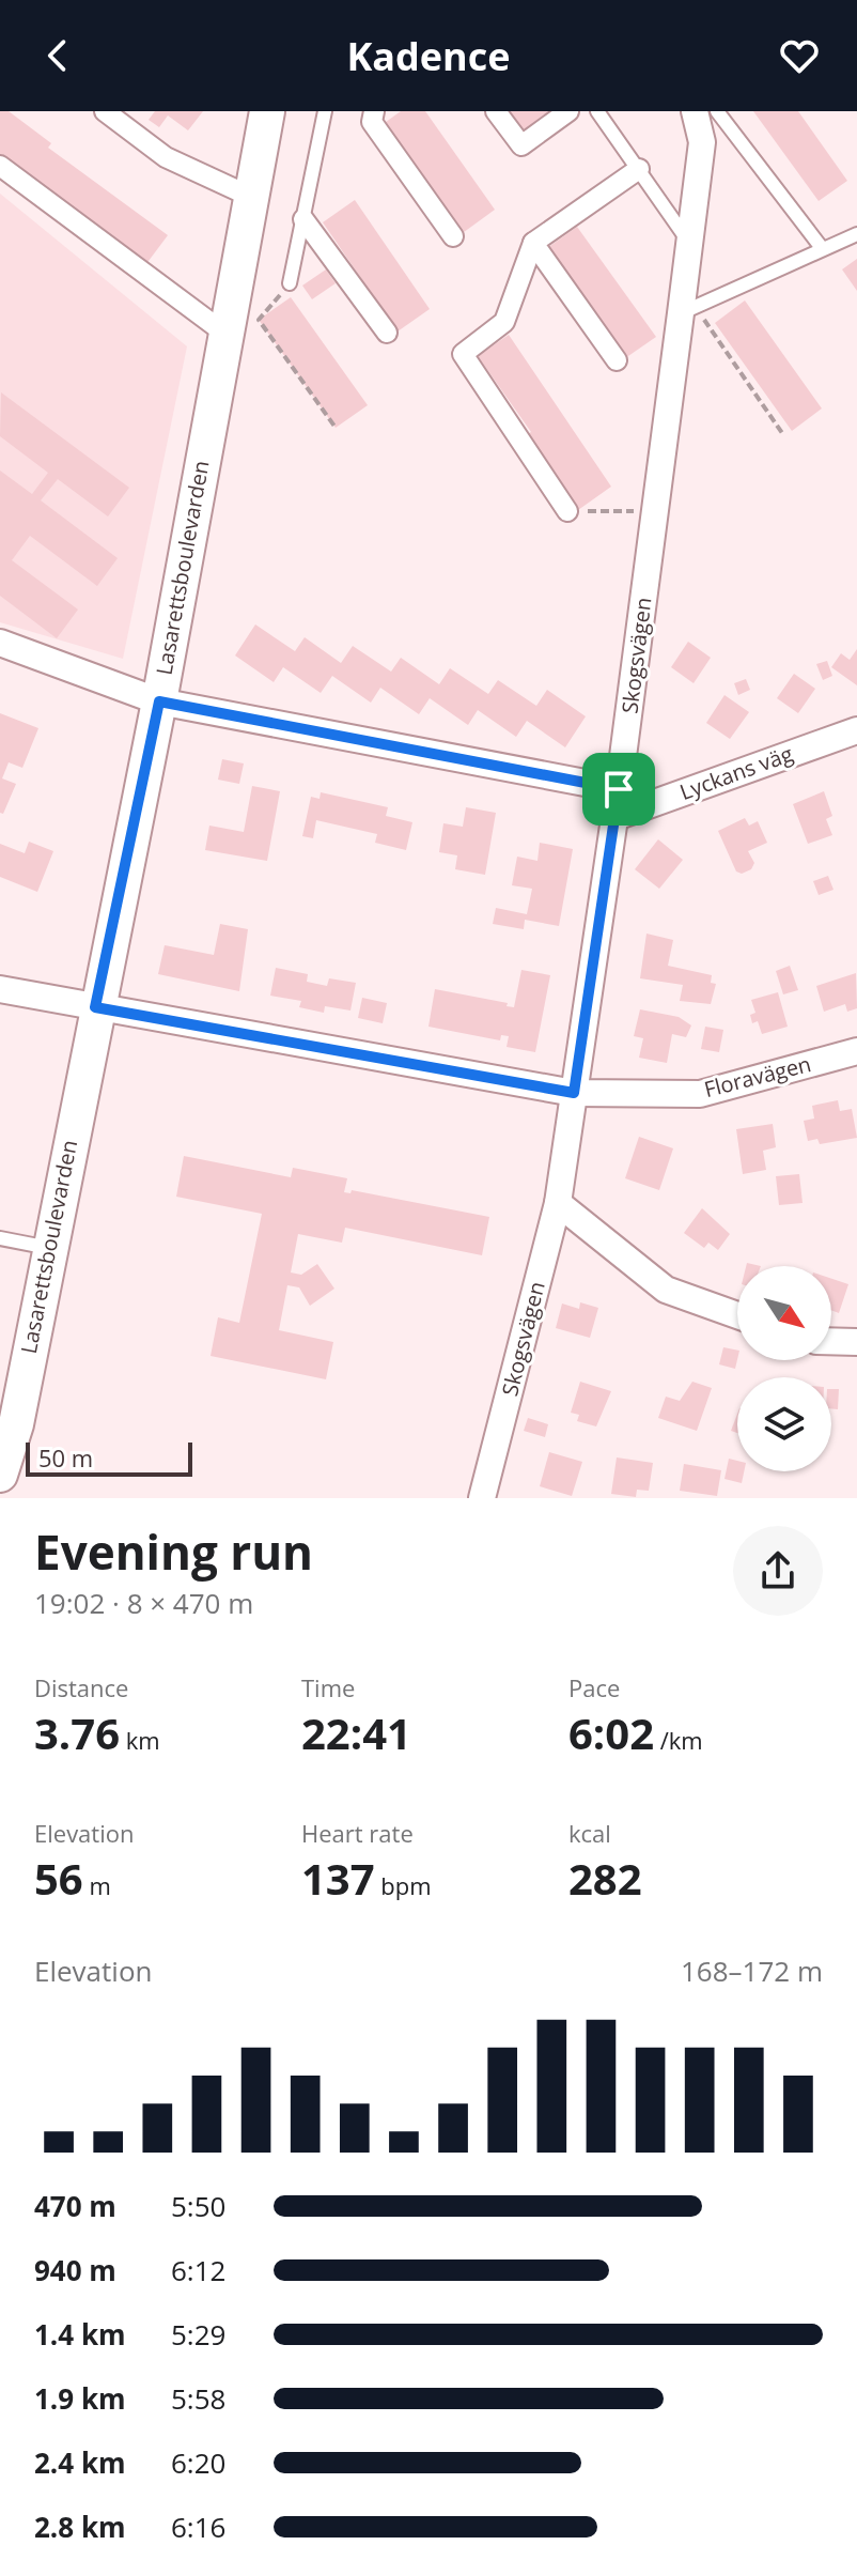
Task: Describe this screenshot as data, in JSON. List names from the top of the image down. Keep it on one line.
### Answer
{"streets":{"street":["Lasarettsboulevarden","Skogsvägen","Lyckans väg","Floravägen"]},"crossings":[["Lasarettsboulevarden","Floravägen"],["Skogsvägen","Lyckans väg"],["Skogsvägen","Floravägen"]],"scale_bar":"50 m","north":"bottom right","page":{"header":"Kadence","scale":"50 m","heading":["Evening run","19:02 · 8 × 470 m"],"stats":[["Distance","3.76 km"],["Time","22:41"],["Pace","6:02 /km"],["Elevation","56 m"],["Heart rate","137 bpm"],["kcal","282"]],"chart":["Elevation","168–172 m"],"list":[{"name":"470 m","note":"5:50"},{"name":"940 m","note":"6:12"},{"name":"1.4 km","note":"5:29"},{"name":"1.9 km","note":"5:58"},{"name":"2.4 km","note":"6:20"},{"name":"2.8 km","note":"6:16"}]}}
